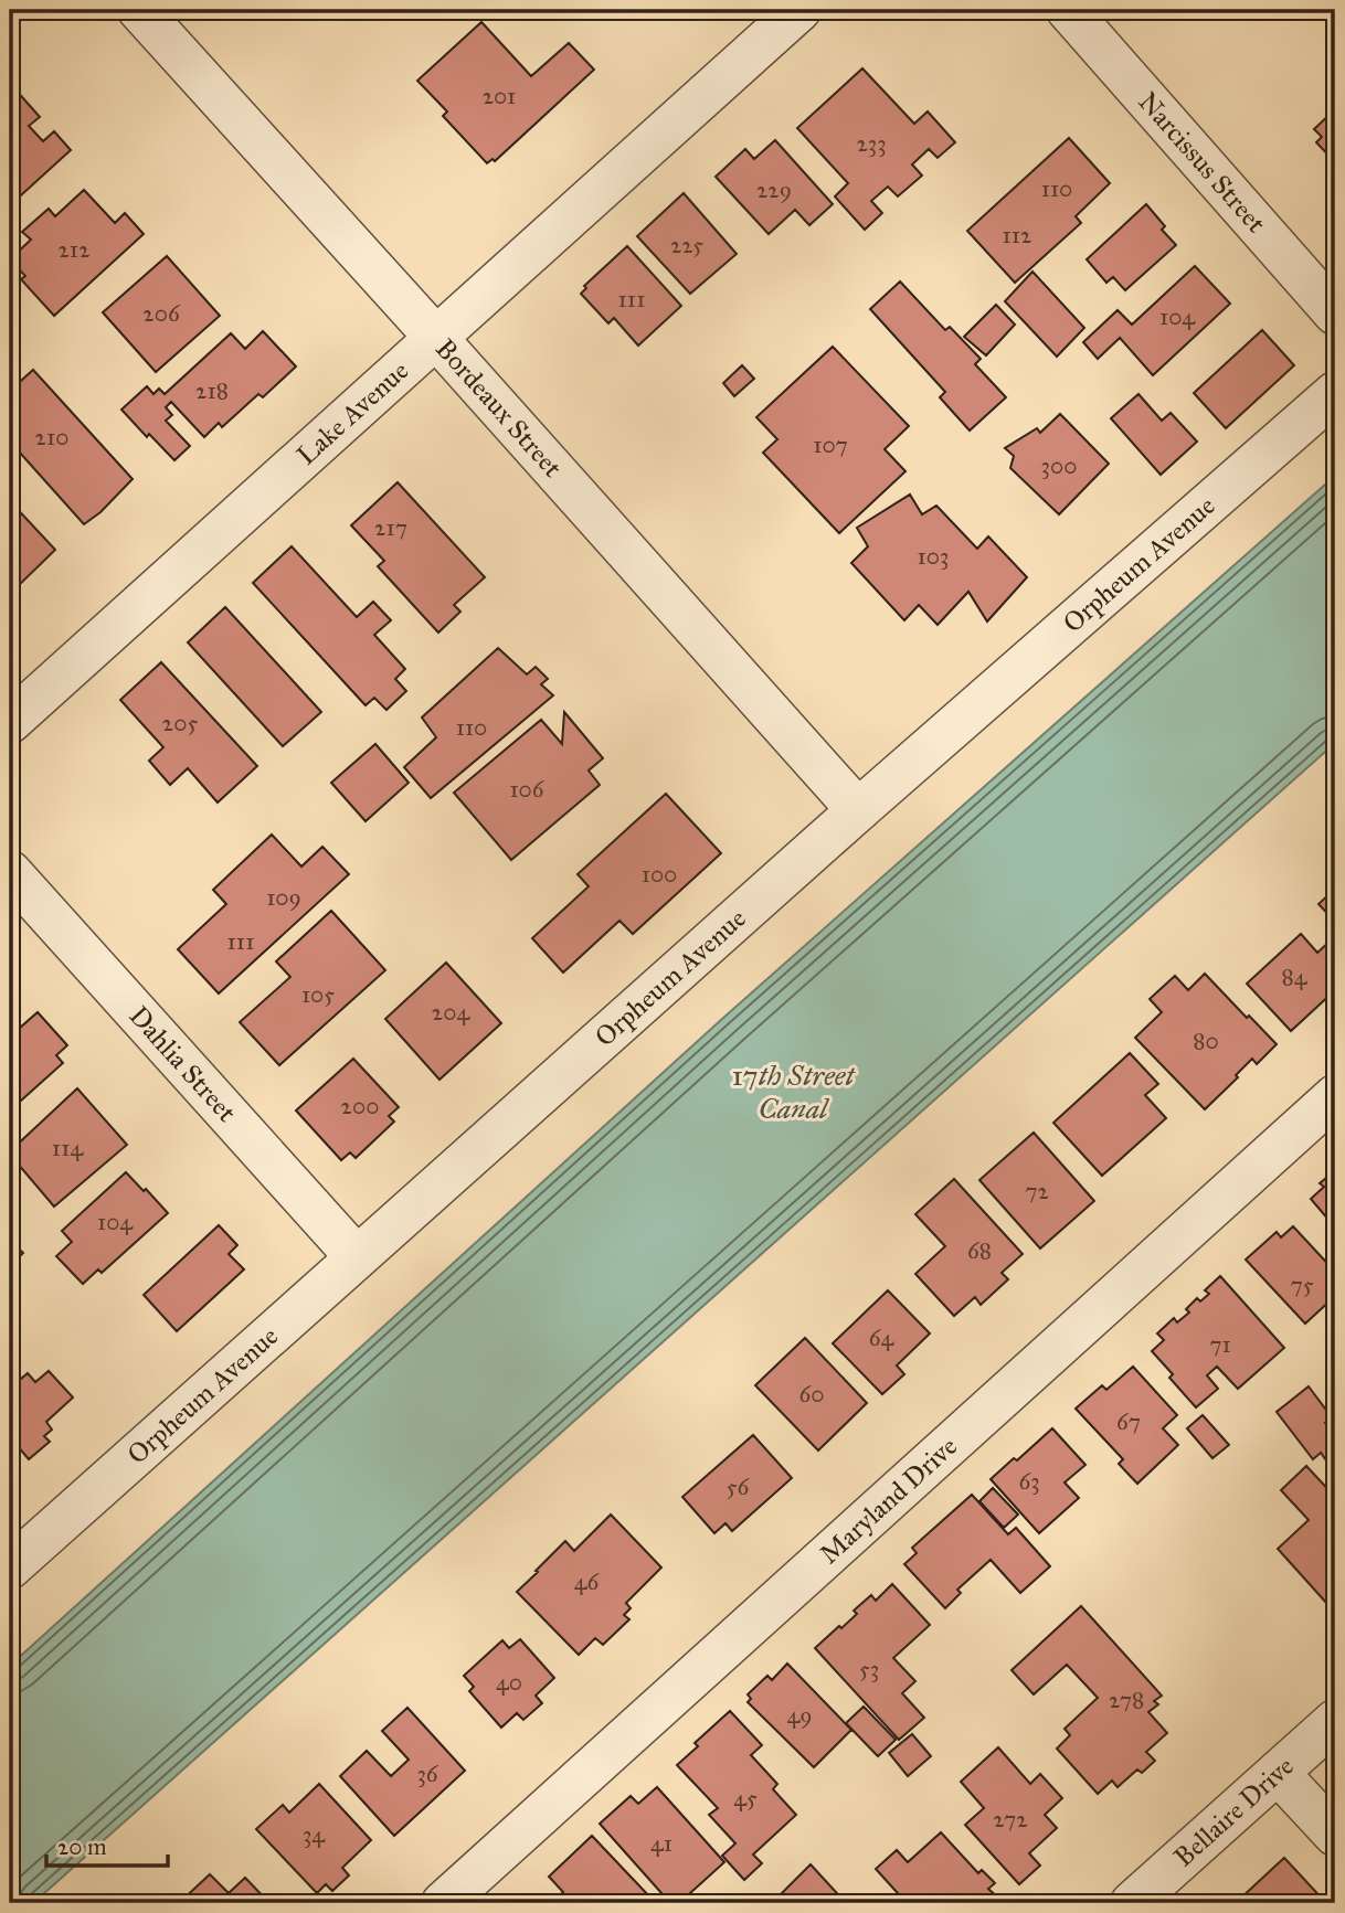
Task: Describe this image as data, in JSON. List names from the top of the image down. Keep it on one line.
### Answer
{"streets":{"street":["Narcissus Street","Bordeaux Street","Lake Avenue","Orpheum Avenue","Dahlia Street","Maryland Drive","Bellaire Drive"]},"crossings":[["Bordeaux Street","Lake Avenue"],["Bordeaux Street","Orpheum Avenue"],["Orpheum Avenue","Dahlia Street"]],"water":["17th Street Canal"],"house_numbers":["201","233","110","229","112","225","212","111","206","104","218","210","107","300","217","103","205","110","106","100","109","111","84","105","204","80","200","114","72","104","68","75","64","71","60","67","63","56","46","53","40","278","49","36","45","272","34","41"],"scale_bar":"20 m"}
